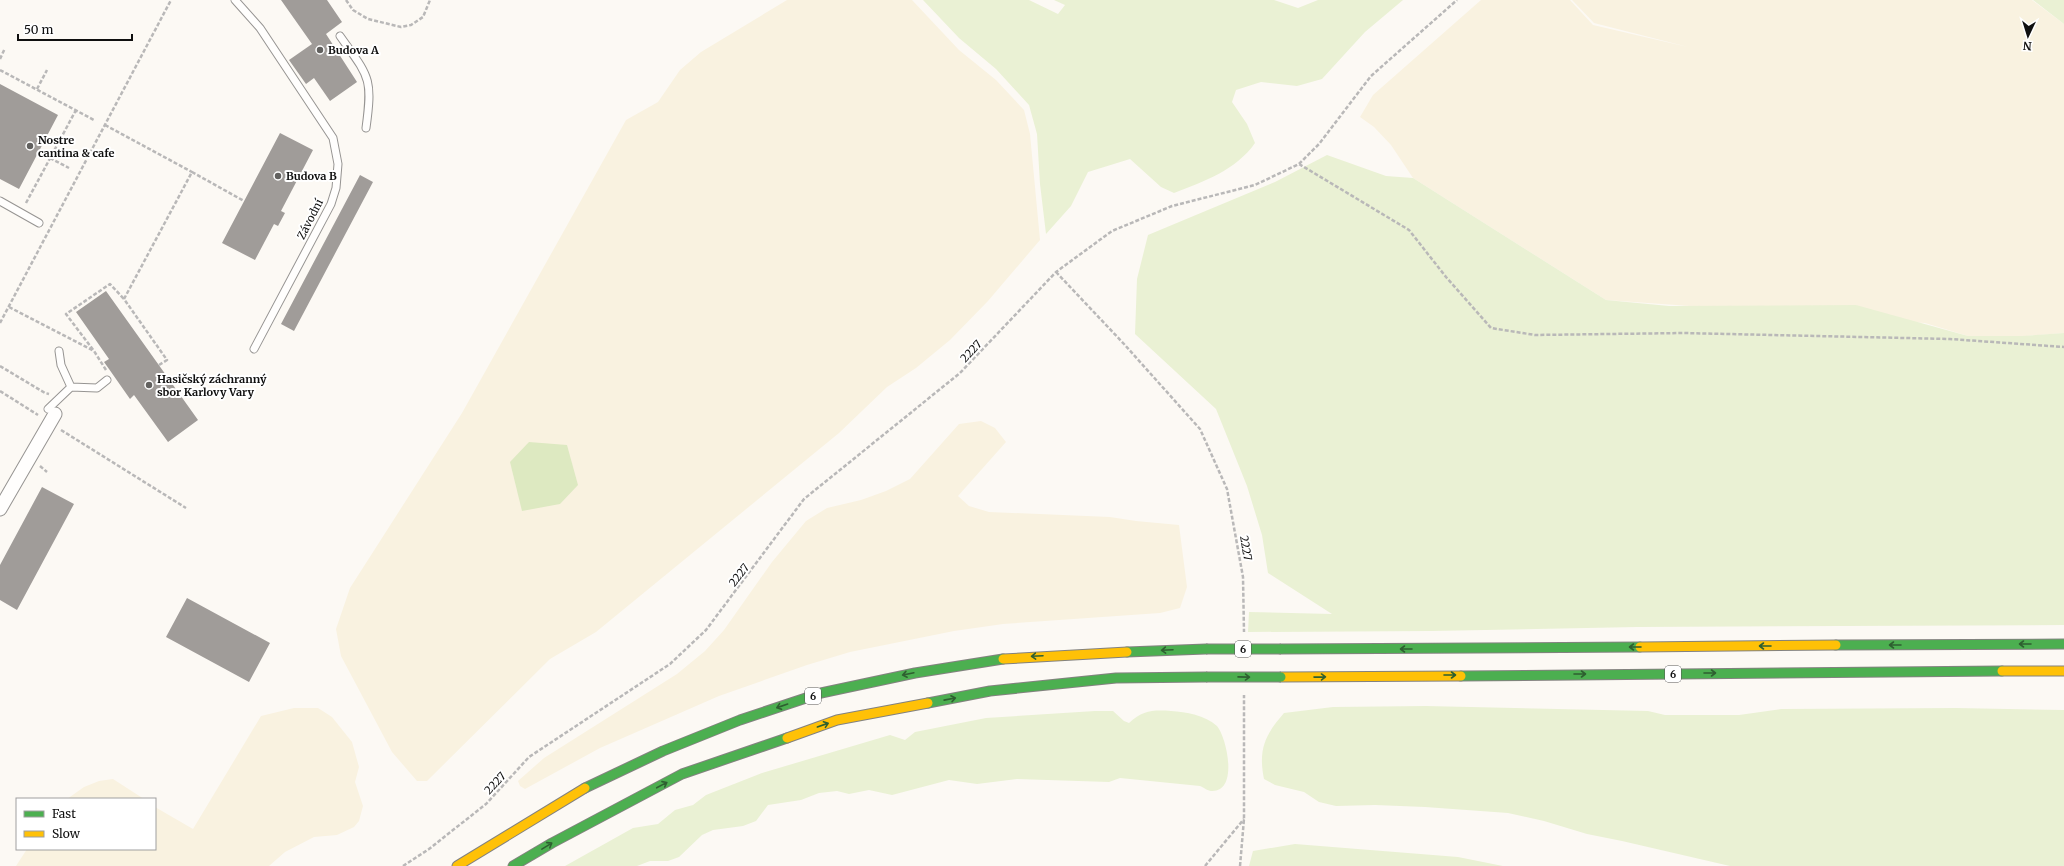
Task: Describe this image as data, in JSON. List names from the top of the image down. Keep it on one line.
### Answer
{"streets":{"highway":["6"],"lane":["Závodní"],"path":["2227"]},"places":["Budova A","Nostre cantina & cafe","Budova B","Hasičský záchranný sbor Karlovy Vary"],"legend":["Fast","Slow"],"scale_bar":"50 m","north":"bottom"}
